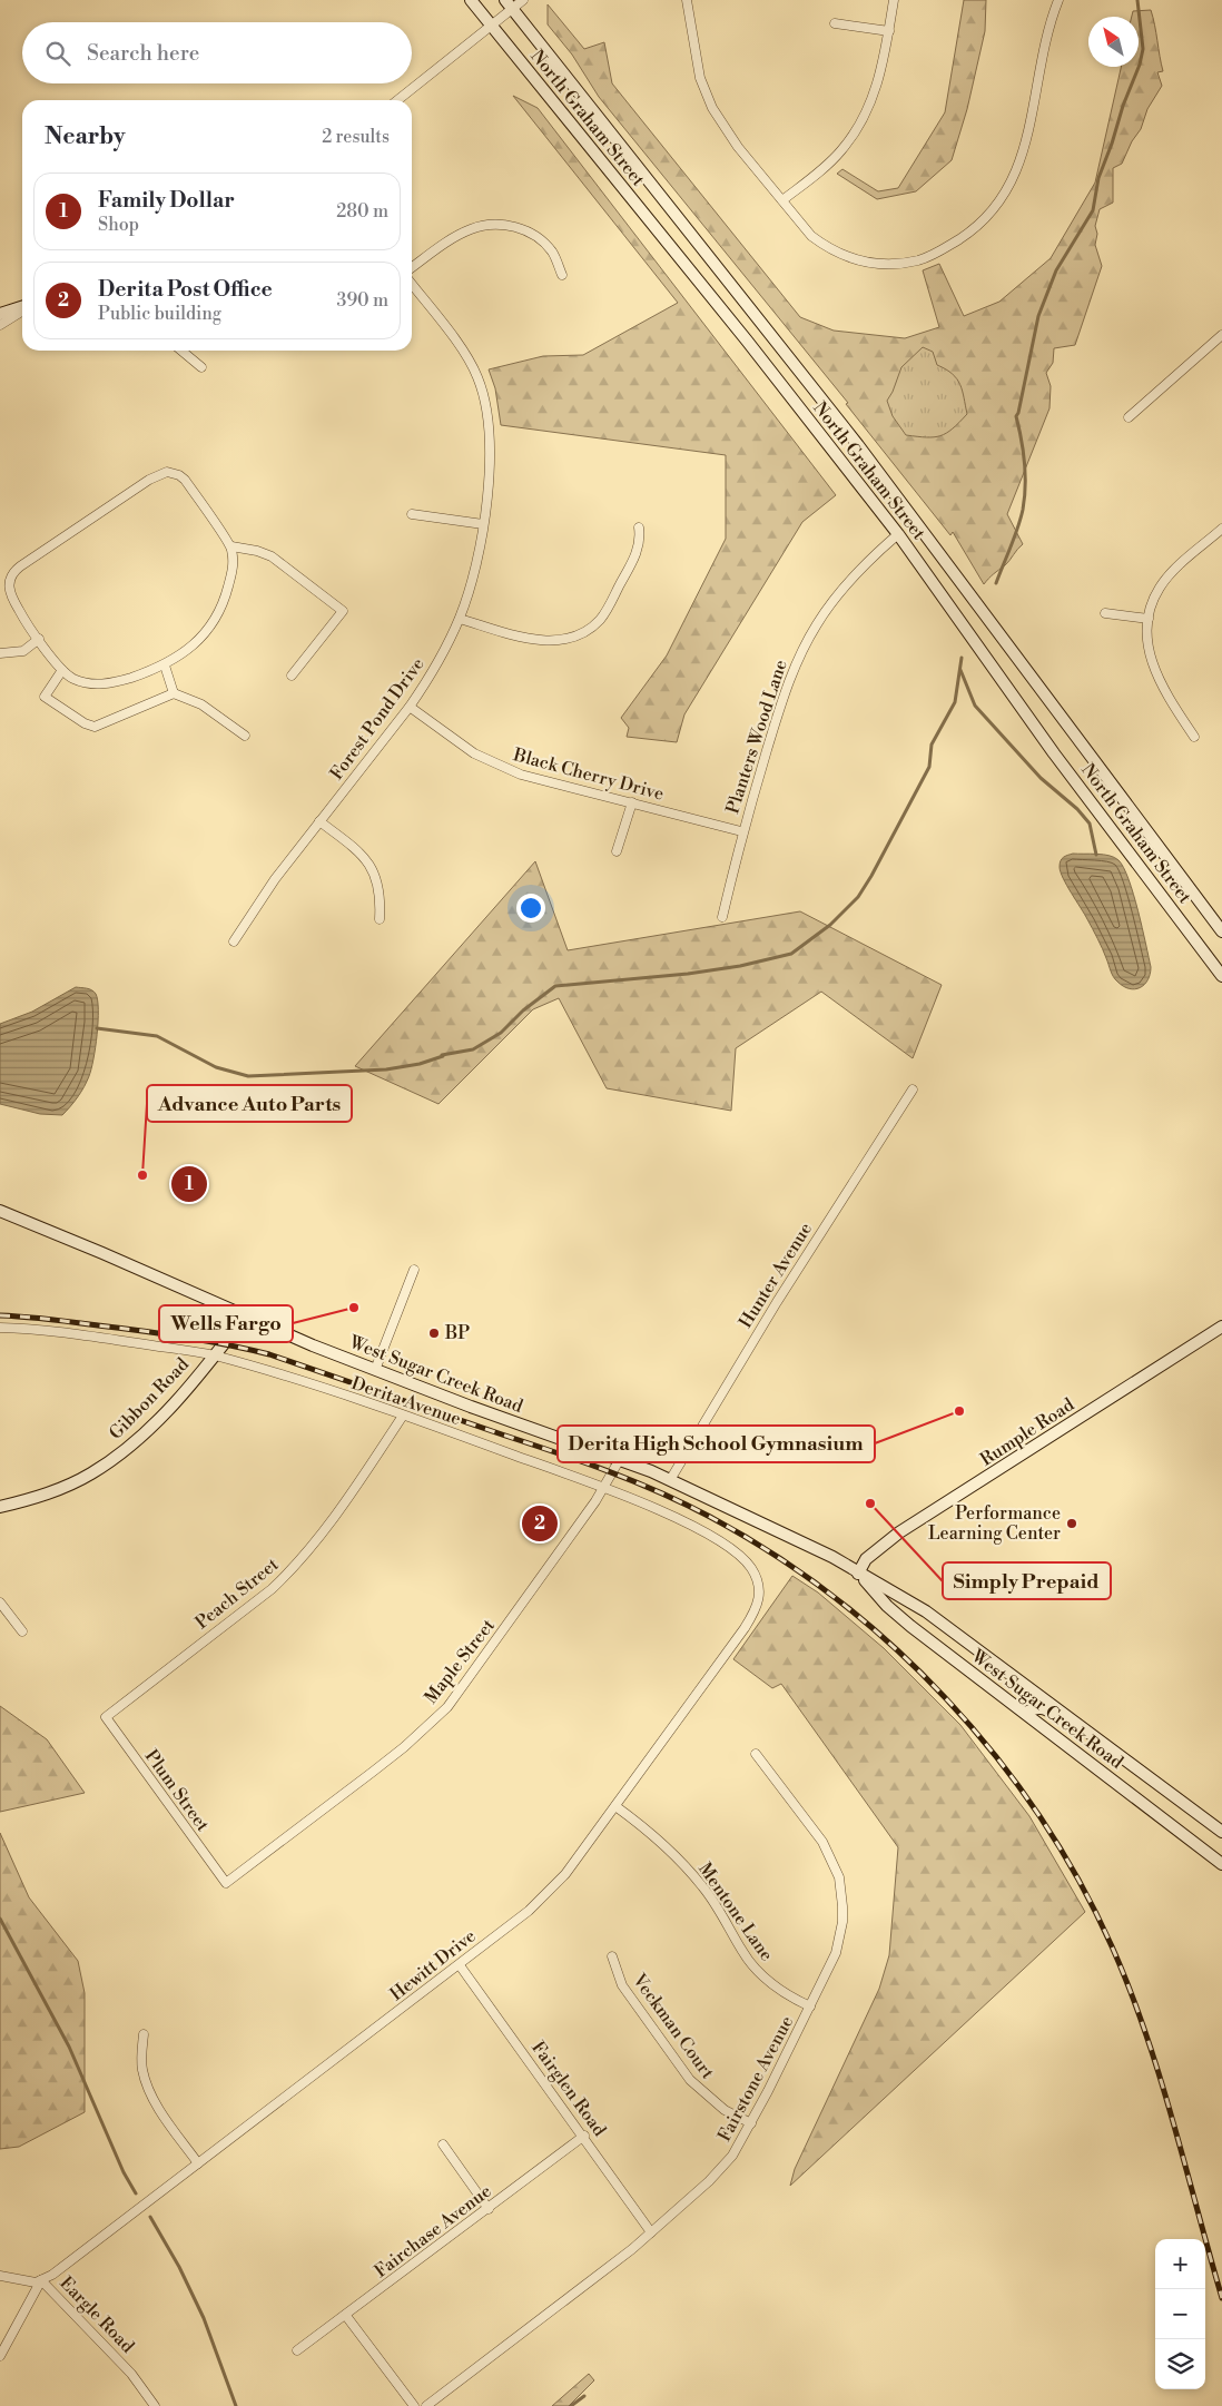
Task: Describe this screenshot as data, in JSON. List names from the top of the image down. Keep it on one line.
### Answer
{"streets":{"main road":["North Graham Street","West Sugar Creek Road","Gibbon Road","Rumple Road"],"street":["Forest Pond Drive","Planters Wood Lane","Black Cherry Drive","Hunter Avenue","Derita Avenue","Peach Street","Maple Street","Plum Street","Mentone Lane","Hewitt Drive","Veckman Court","Fairstone Avenue","Fairglen Road","Fairchase Avenue","Eargle Road"]},"crossings":[["North Graham Street","Planters Wood Lane"],["Forest Pond Drive","Black Cherry Drive"],["Planters Wood Lane","Black Cherry Drive"],["Hunter Avenue","West Sugar Creek Road"],["West Sugar Creek Road","Gibbon Road"],["West Sugar Creek Road","Rumple Road"],["West Sugar Creek Road","Maple Street"],["Gibbon Road","Derita Avenue"],["Derita Avenue","Peach Street"],["Derita Avenue","Maple Street"],["Derita Avenue","Hewitt Drive"],["Peach Street","Plum Street"],["Maple Street","Plum Street"],["Mentone Lane","Hewitt Drive"],["Mentone Lane","Fairstone Avenue"],["Hewitt Drive","Fairglen Road"],["Hewitt Drive","Eargle Road"],["Veckman Court","Fairstone Avenue"],["Fairstone Avenue","Fairglen Road"],["Fairglen Road","Fairchase Avenue"]],"places":["Advance Auto Parts","Wells Fargo","BP","Derita High School Gymnasium","Simply Prepaid","Performance Learning Center"],"north":"top left","page":{"search":"Search here","heading":["Nearby","2 results"],"list":[{"mark":"1","name":"Family Dollar","note":"Shop","value":"280 m"},{"mark":"2","name":"Derita Post Office","note":"Public building","value":"390 m"}],"pins":["1","2"],"map_buttons":["+","−"]}}
